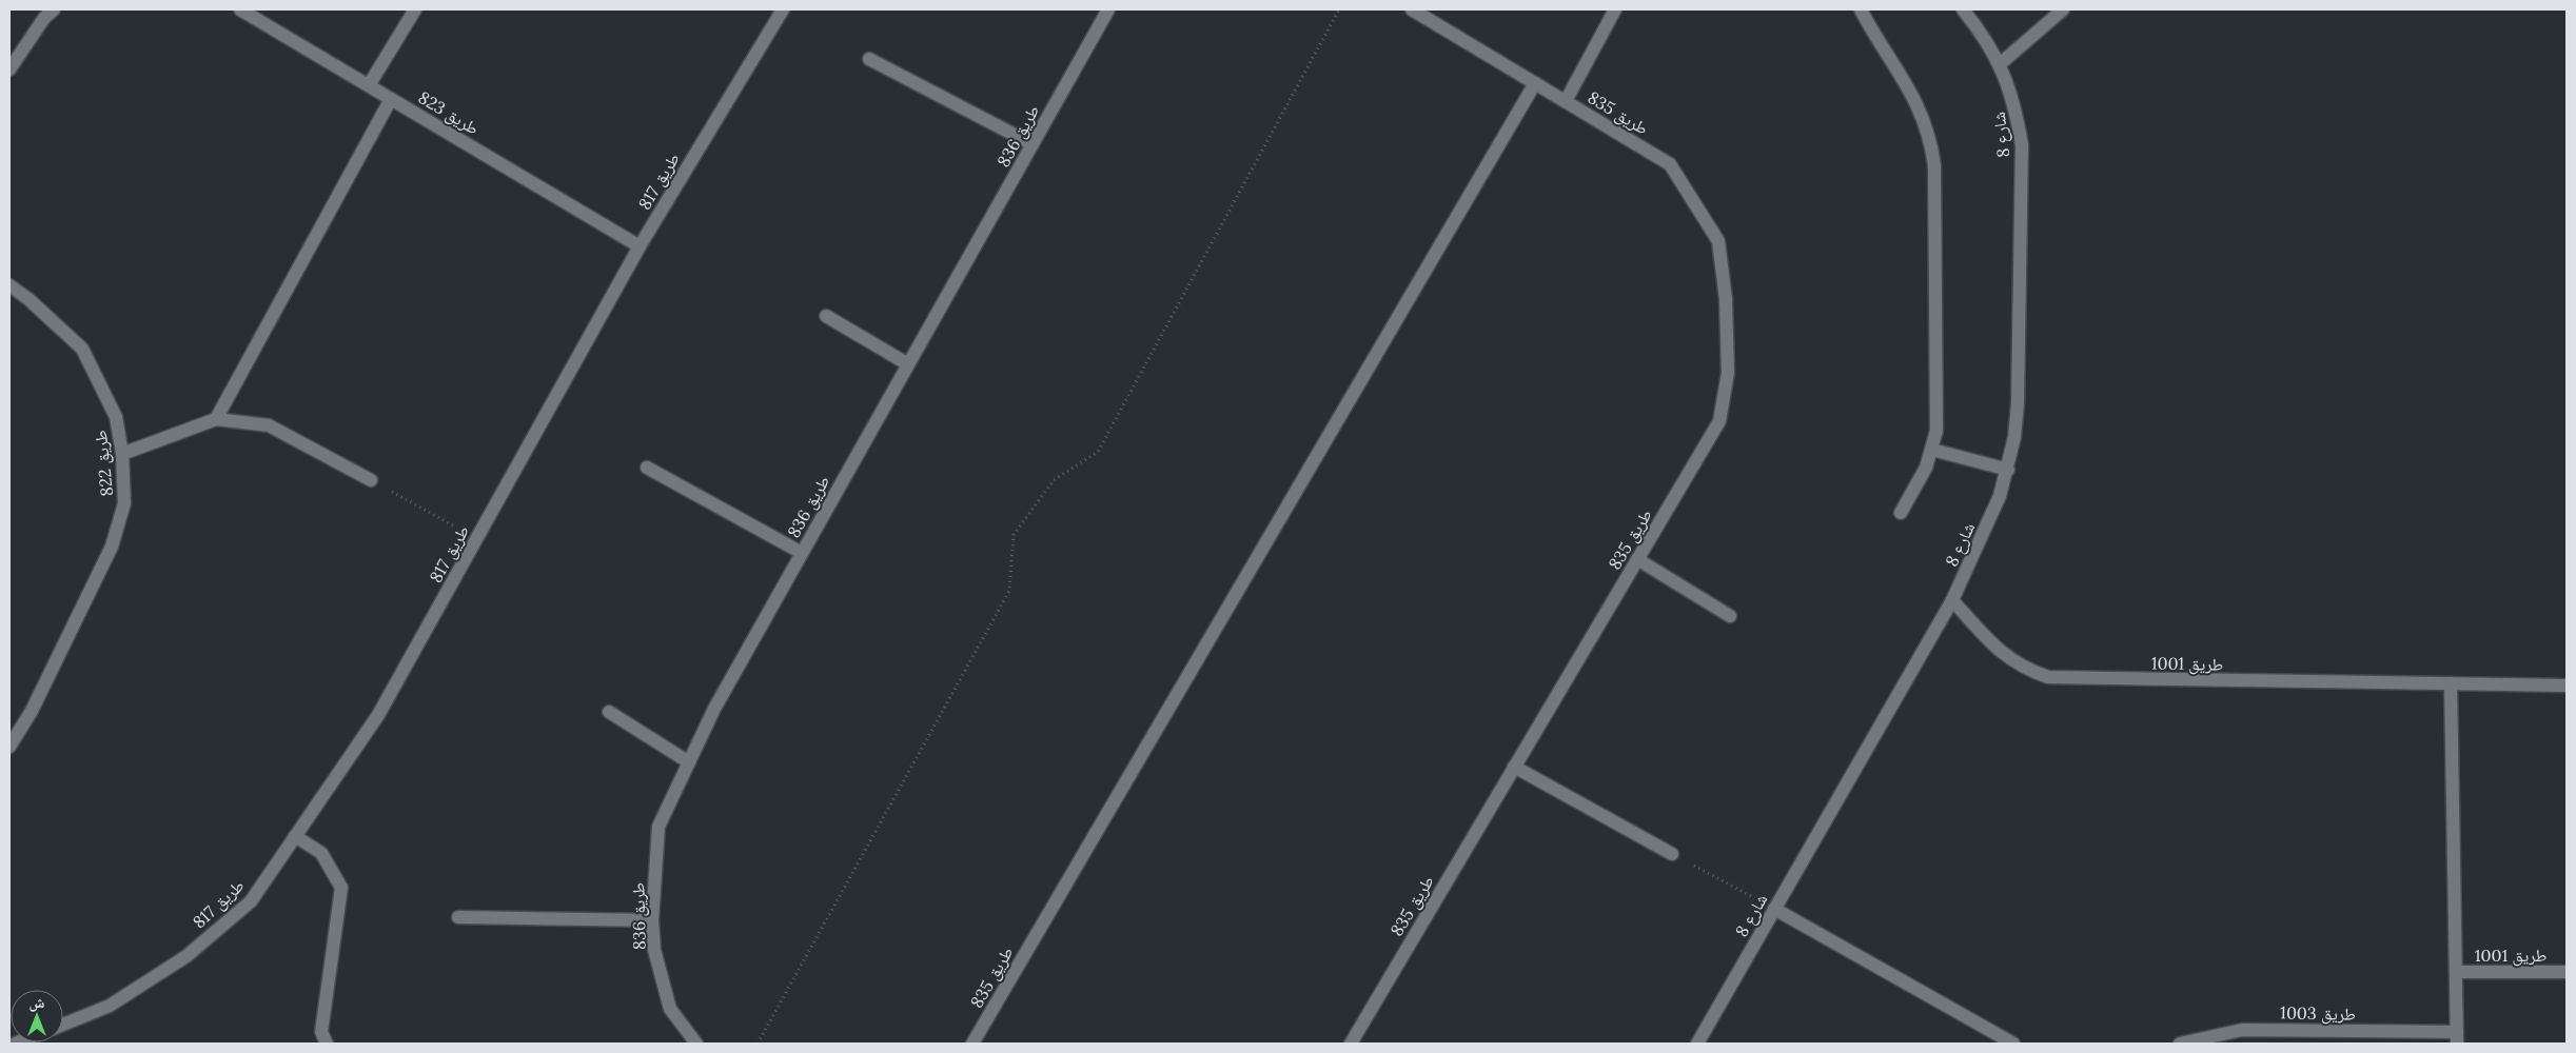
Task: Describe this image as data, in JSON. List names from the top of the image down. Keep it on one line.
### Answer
{"streets":{"street":["طريق 823","طريق 835","شارع 8","طريق 836","طريق 817","طريق 822","طريق 1001","طريق 1003"]},"crossings":[["طريق 823","طريق 817"],["شارع 8","طريق 1001"],["طريق 1001","طريق 1003"]],"north":"top"}
